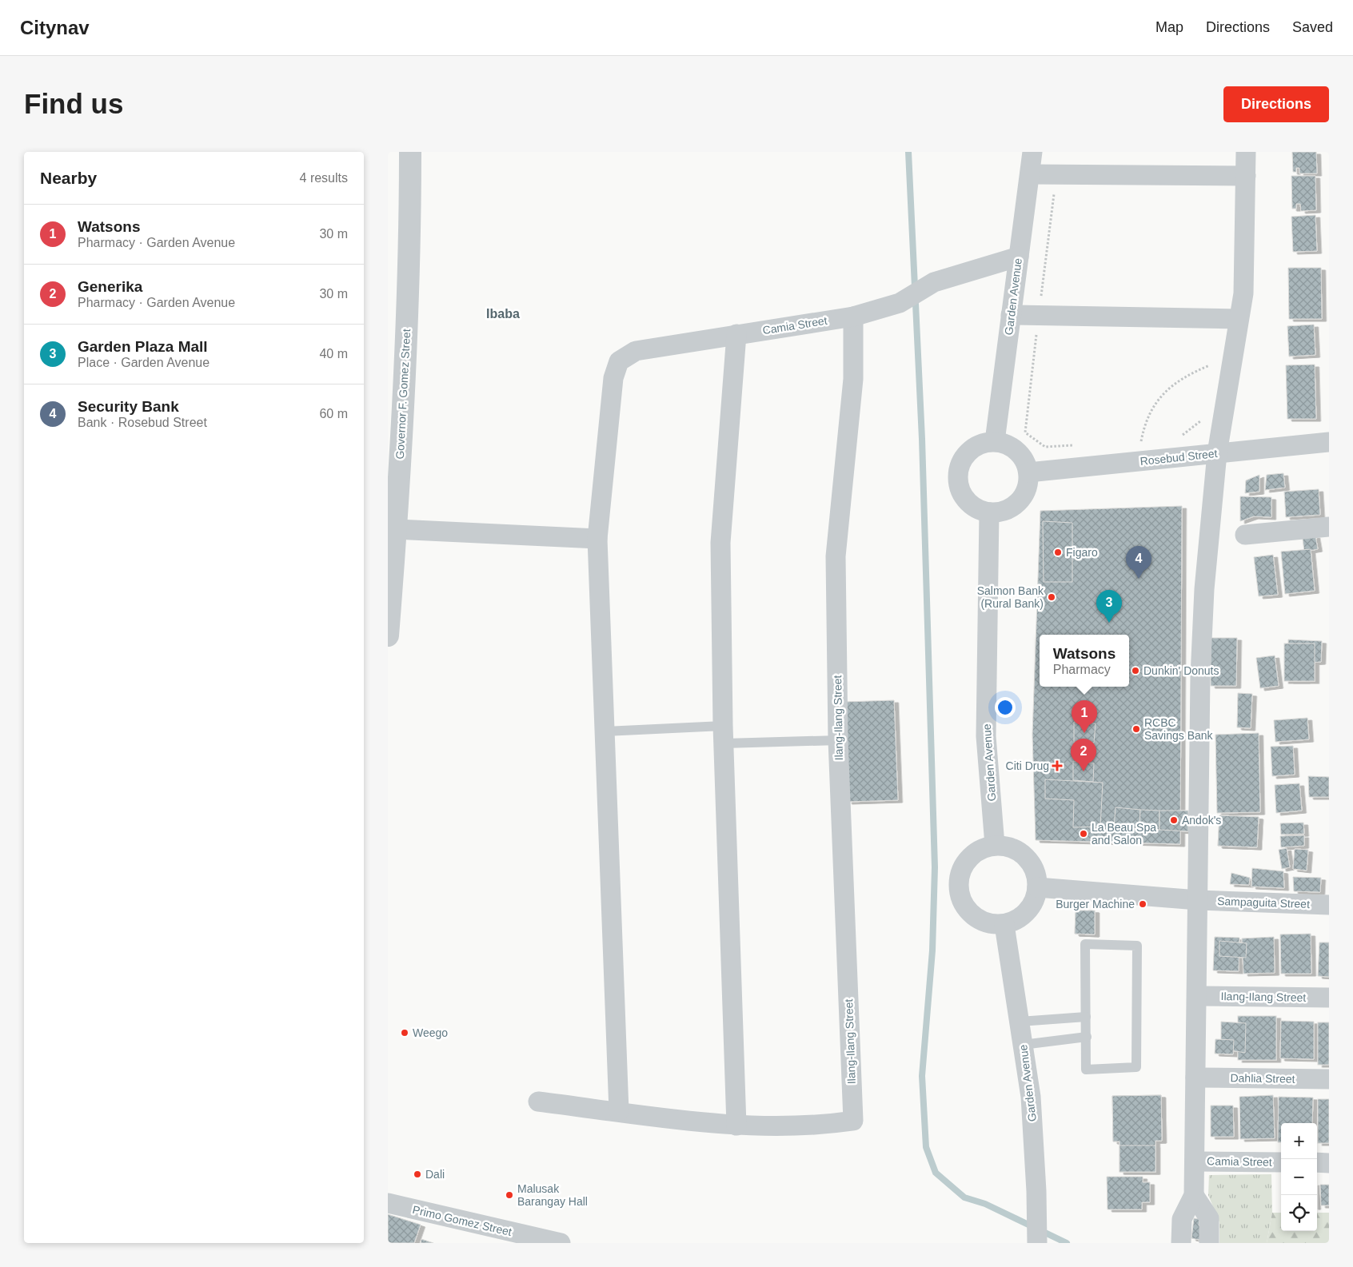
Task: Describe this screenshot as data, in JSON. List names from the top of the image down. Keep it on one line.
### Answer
{"streets":{"street":["Garden Avenue","Camia Street","Governor F. Gomez Street","Rosebud Street","Ilang-Ilang Street","Sampaguita Street","Dahlia Street","Primo Gomez Street"]},"crossings":[["Garden Avenue","Camia Street"],["Garden Avenue","Rosebud Street"],["Garden Avenue","Sampaguita Street"],["Camia Street","Ilang-Ilang Street"]],"districts":["Ibaba"],"places":{"other":["Figaro","Salmon Bank (Rural Bank)","Dunkin' Donuts","RCBC Savings Bank","Andok's","La Beau Spa and Salon","Burger Machine","Weego","Dali","Malusak Barangay Hall"],"health":["Citi Drug"]},"page":{"header":"Citynav","nav":["Map","Directions","Saved"],"buttons":"Directions","title":"Find us","heading":["Nearby","4 results"],"list":[{"mark":"1","name":"Watsons","note":"Pharmacy · Garden Avenue","value":"30 m"},{"mark":"2","name":"Generika","note":"Pharmacy · Garden Avenue","value":"30 m"},{"mark":"3","name":"Garden Plaza Mall","note":"Place · Garden Avenue","value":"40 m"},{"mark":"4","name":"Security Bank","note":"Bank · Rosebud Street","value":"60 m"}],"pins":["4","3","1","2"],"popup":["Watsons","Pharmacy"],"map_buttons":["+","−"]}}
